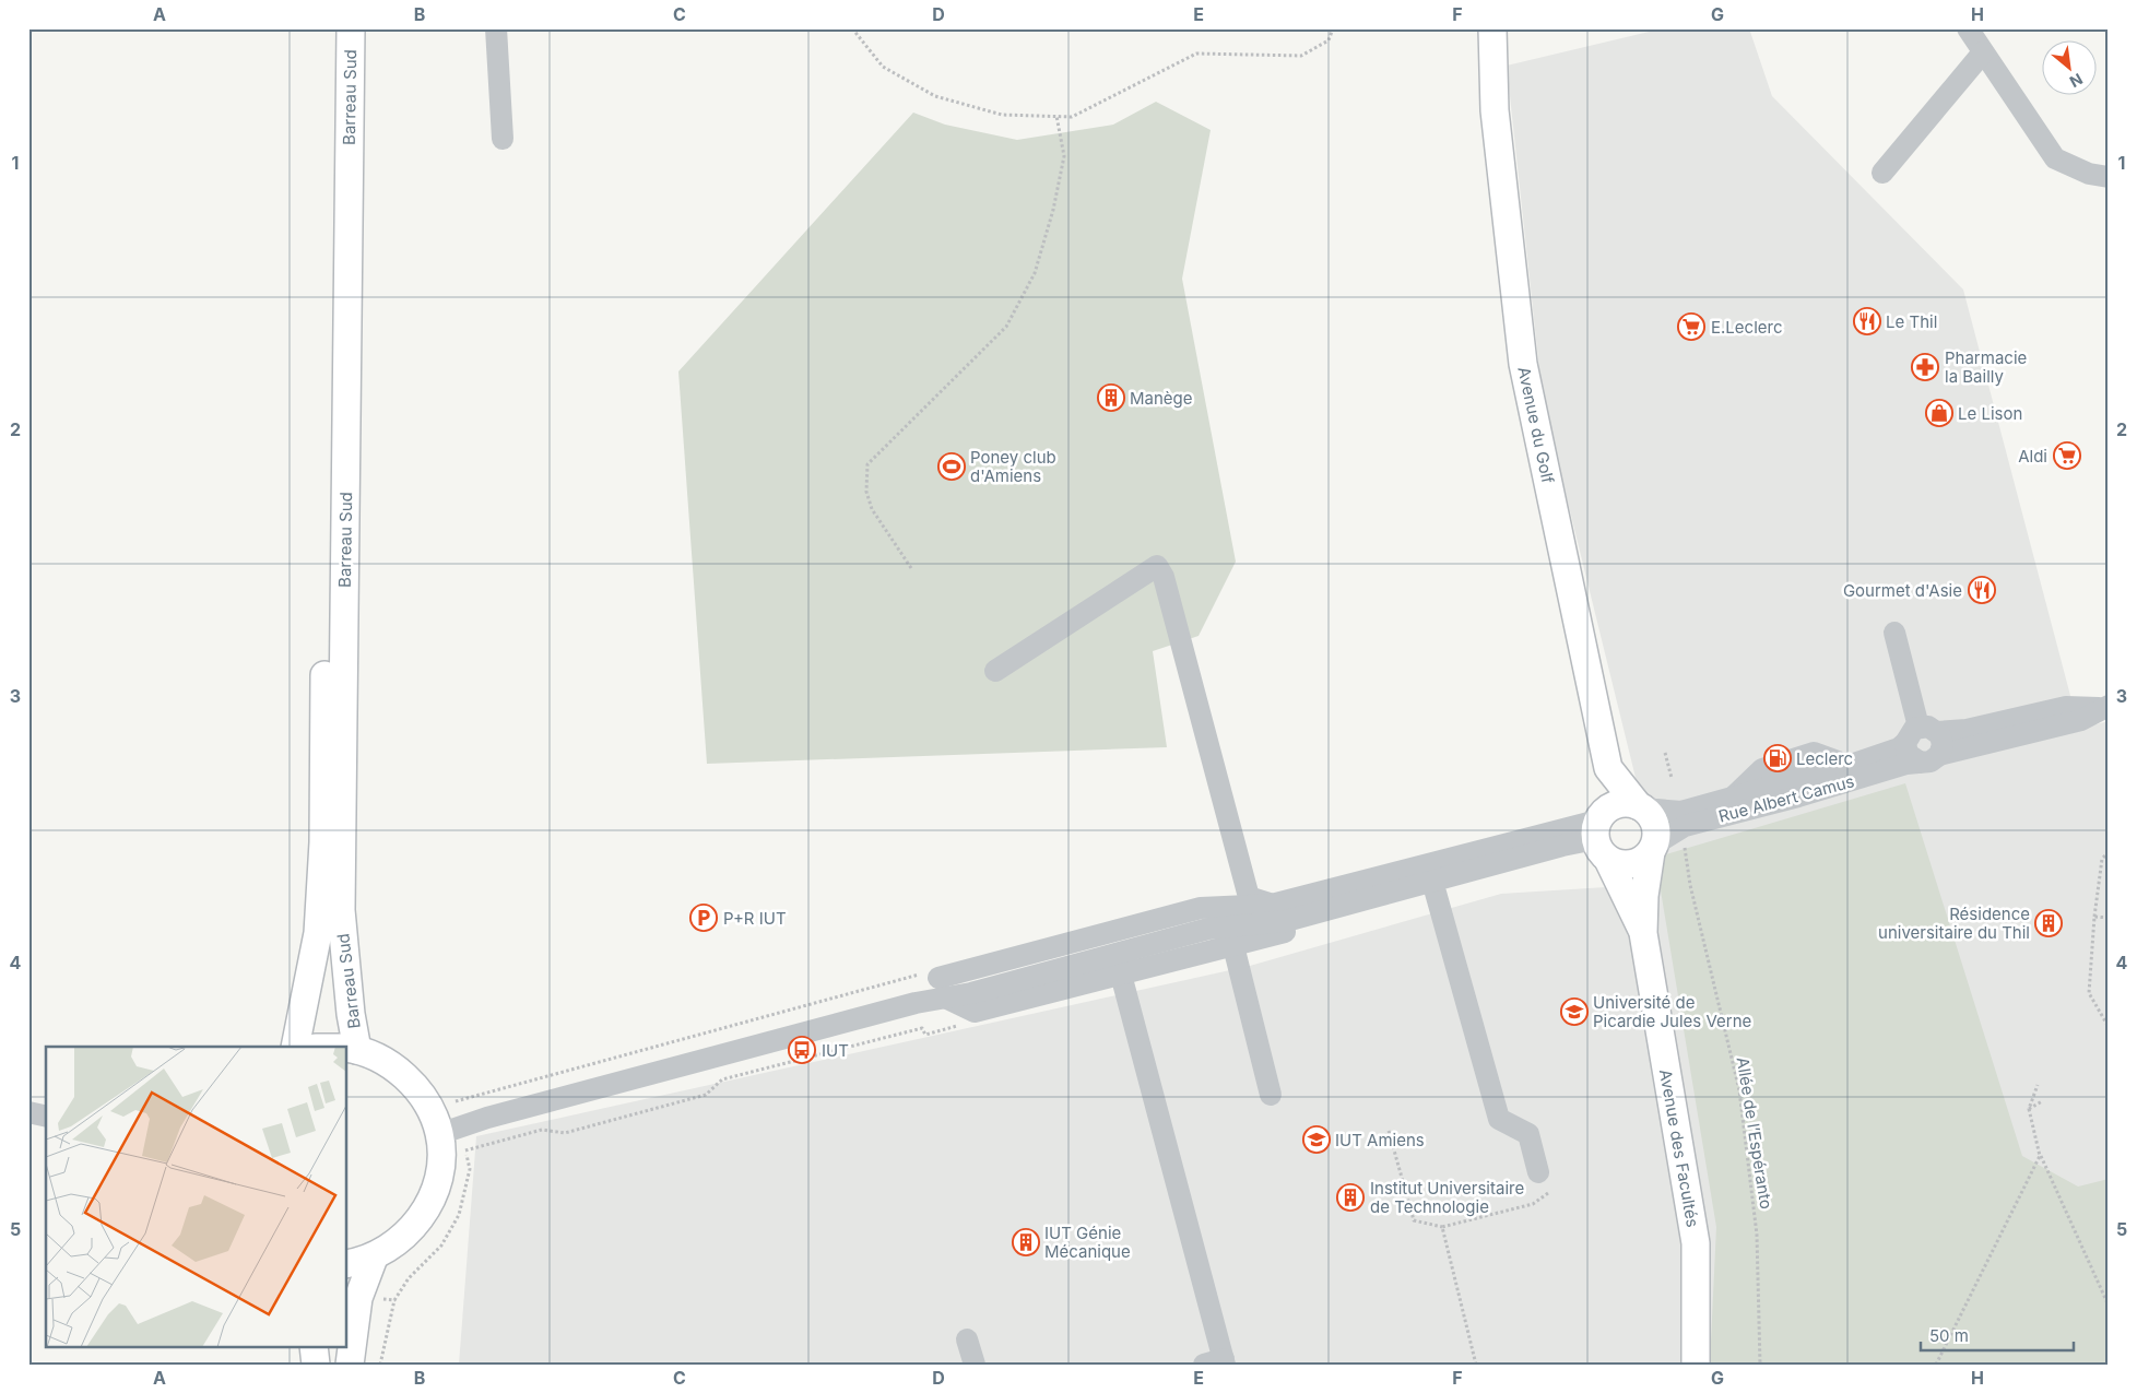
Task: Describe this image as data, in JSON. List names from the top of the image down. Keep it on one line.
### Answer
{"streets":{"main road":["Barreau Sud","Avenue du Golf","Avenue des Facultés"],"street":["Rue Albert Camus"],"path":["Allée de l’Espéranto"]},"crossings":[["Avenue du Golf","Rue Albert Camus"],["Avenue du Golf","Avenue des Facultés"],["Rue Albert Camus","Allée de l’Espéranto"],["Rue Albert Camus","Avenue des Facultés"]],"places":{"restaurant":["Le Thil","Gourmet d'Asie"],"supermarket":["E.Leclerc","Aldi"],"pharmacy":["Pharmacie la Bailly"],"building":["Manège","Résidence universitaire du Thil","Institut Universitaire de Technologie","IUT Génie Mécanique"],"shop":["Le Lison"],"sports":["Poney club d'Amiens"],"fuel station":["Leclerc"],"parking":["P+R IUT"],"school or university":["Université de Picardie Jules Verne","IUT Amiens"],"bus stop":["IUT"]},"scale_bar":"50 m","north":"bottom right","grid":{"columns":["A","B","C","D","E","F","G","H"],"rows":["1","2","3","4","5"]}}
